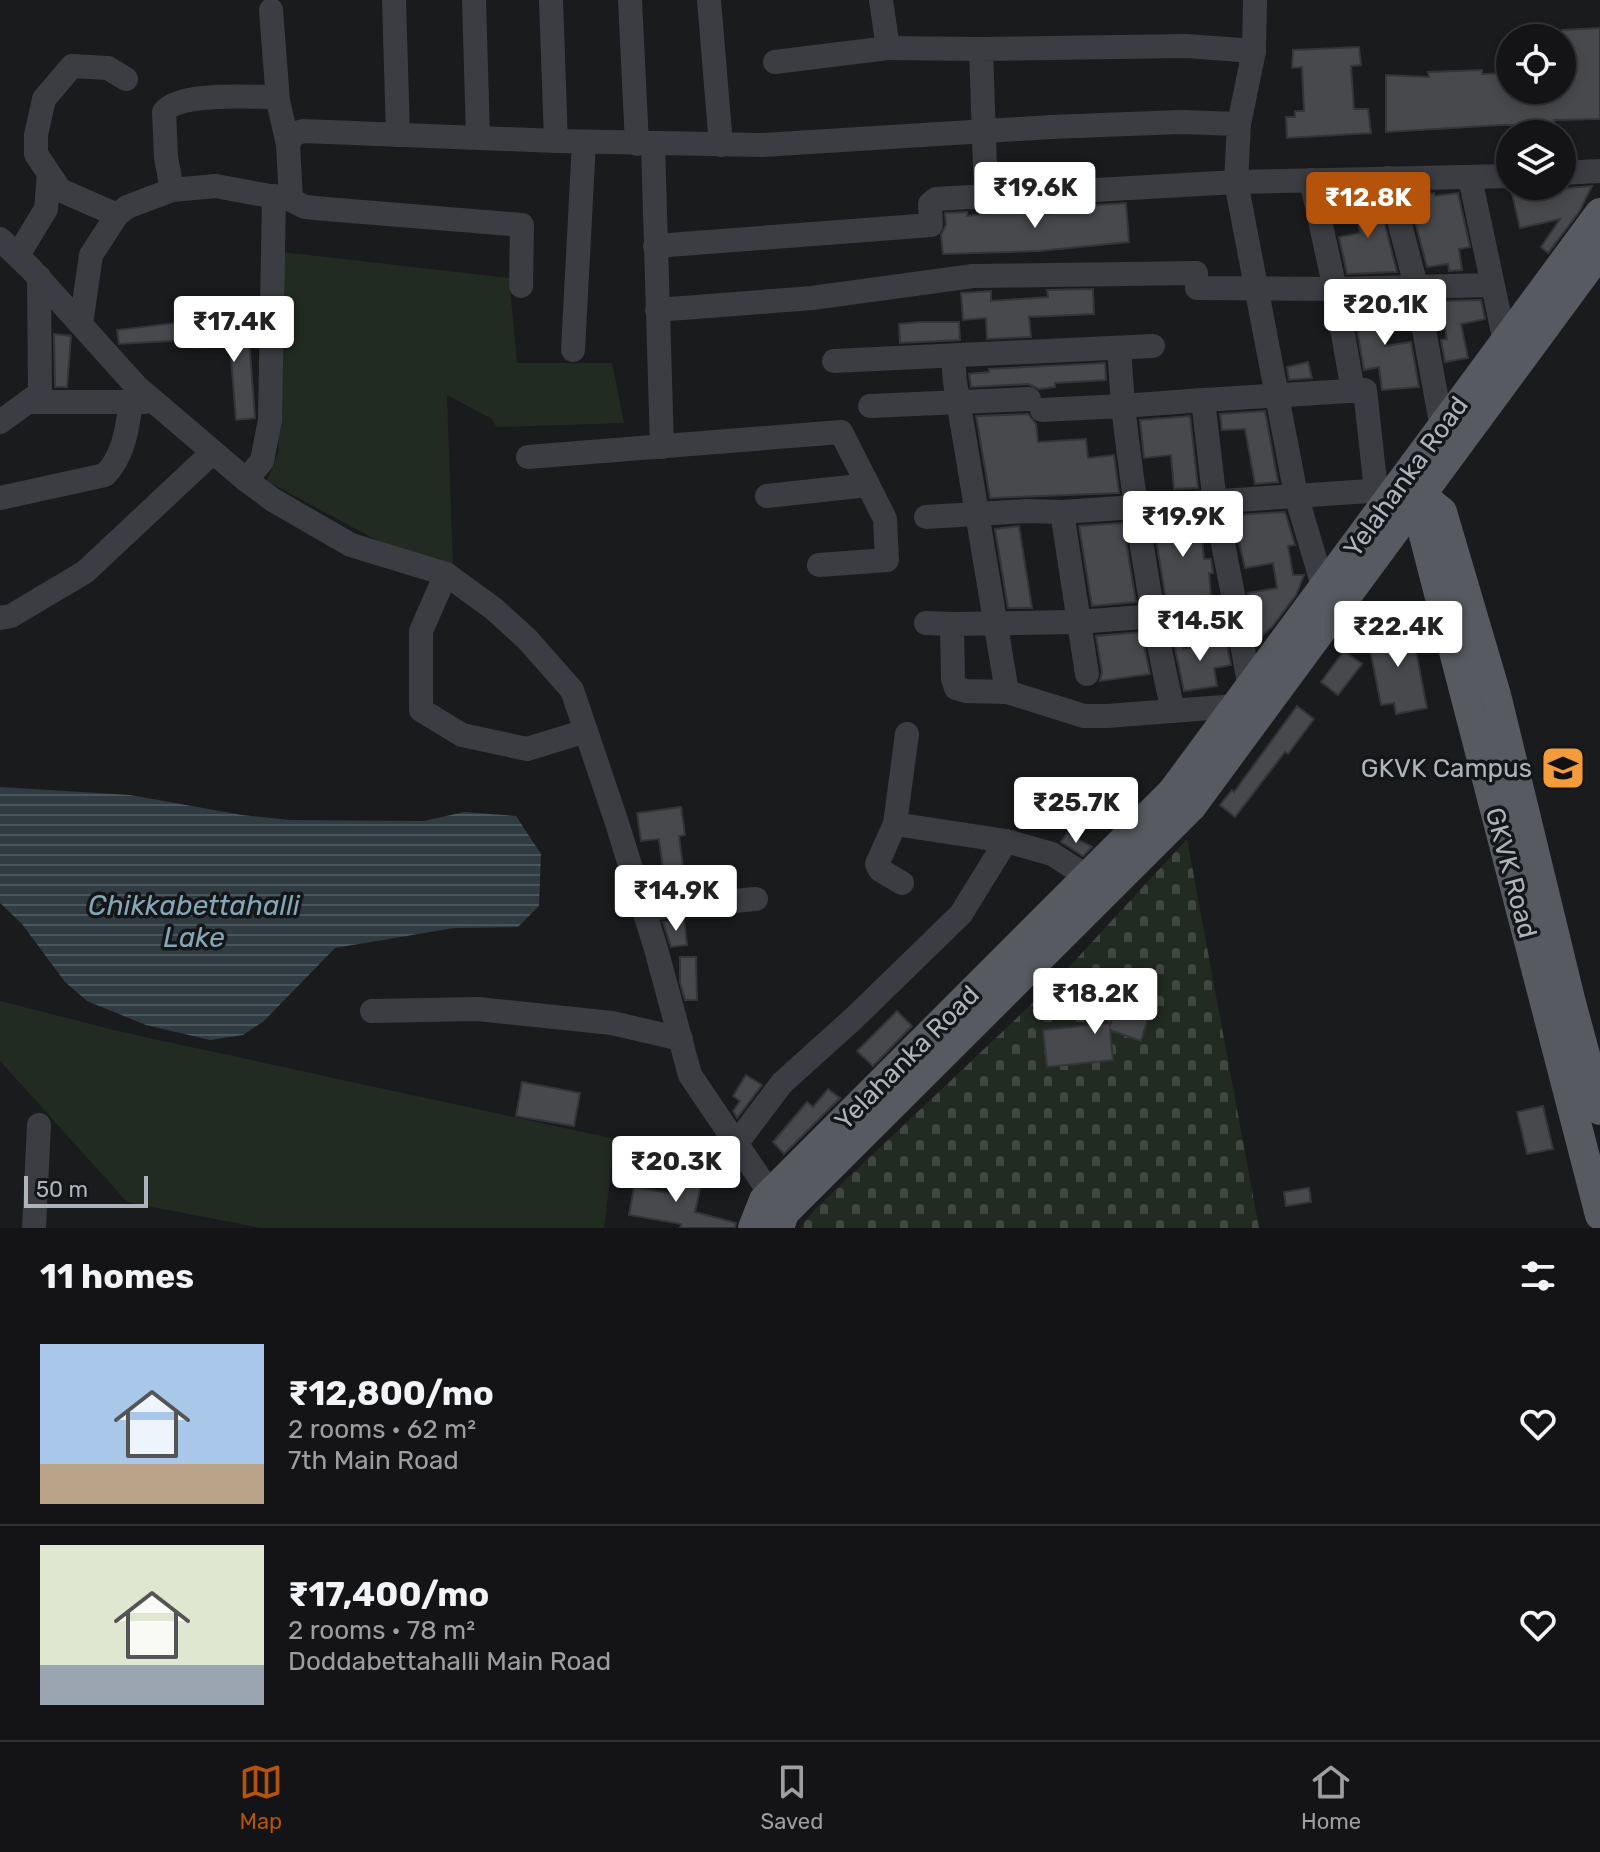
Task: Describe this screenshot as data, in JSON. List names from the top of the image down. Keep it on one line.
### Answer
{"streets":{"main road":["Yelahanka Road","GKVK Road"]},"crossings":[["Yelahanka Road","GKVK Road"]],"water":["Chikkabettahalli Lake"],"places":{"school or university":["GKVK Campus"]},"scale_bar":"50 m","page":{"price":["₹19.6K","₹12.8K","₹20.1K","₹17.4K","₹19.9K","₹14.5K","₹22.4K","₹25.7K","₹14.9K","₹18.2K","₹20.3K"],"scale":"50 m","heading":"11 homes","list":[{"name":"₹12,800/mo","note":"2 rooms · 62 m² · 7th Main Road"},{"name":"₹17,400/mo","note":"2 rooms · 78 m² · Doddabettahalli Main Road"}],"tabs":["Map","Saved","Home"]}}
